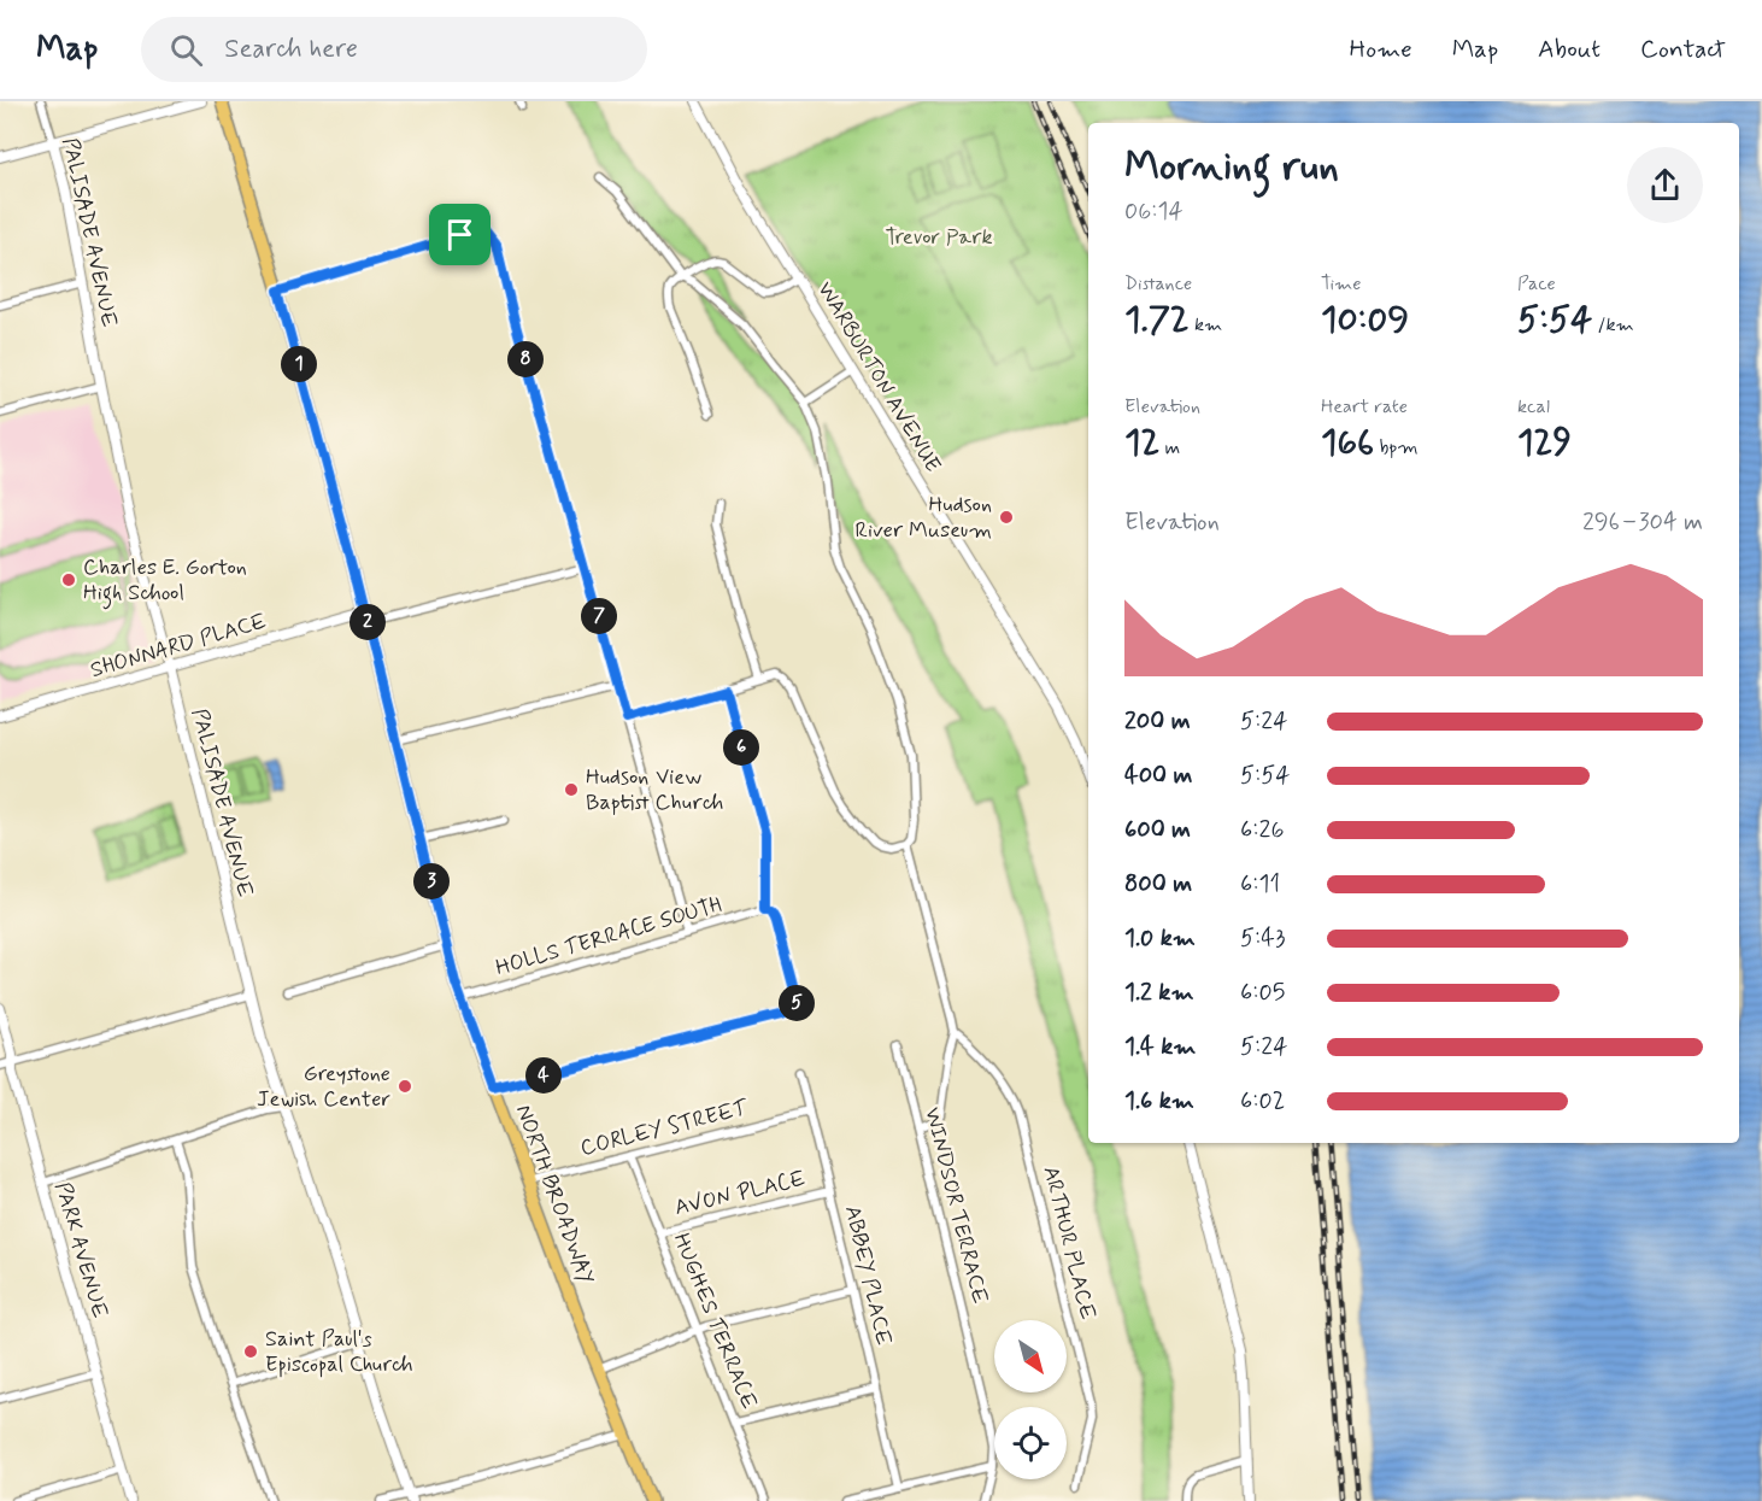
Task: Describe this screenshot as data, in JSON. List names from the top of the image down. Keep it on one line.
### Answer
{"streets":{"main road":["NORTH BROADWAY"],"street":["PALISADE AVENUE","WARBURTON AVENUE","SHONNARD PLACE","HOLLS TERRACE SOUTH","CORLEY STREET","AVON PLACE","WINDSOR TERRACE","ARTHUR PLACE","PARK AVENUE","ABBEY PLACE","HUGHES TERRACE"]},"crossings":[["PALISADE AVENUE","SHONNARD PLACE"],["SHONNARD PLACE","NORTH BROADWAY"],["HOLLS TERRACE SOUTH","NORTH BROADWAY"],["CORLEY STREET","NORTH BROADWAY"],["CORLEY STREET","ABBEY PLACE"],["CORLEY STREET","HUGHES TERRACE"],["AVON PLACE","ABBEY PLACE"],["AVON PLACE","HUGHES TERRACE"]],"parks":["Trevor Park"],"places":["Hudson River Museum","Charles E. Gorton High School","Hudson View Baptist Church","Greystone Jewish Center","Saint Paul's Episcopal Church"],"north":"bottom right","page":{"header":"Map","search":"Search here","nav":["Home","Map","About","Contact"],"heading":["Morning run","06:14"],"stats":[["Distance","1.72 km"],["Time","10:09"],["Pace","5:54 /km"],["Elevation","12 m"],["Heart rate","166 bpm"],["kcal","129"]],"pins":["8","1","7","2","6","3","5","4"],"chart":["Elevation","296–304 m"],"list":[{"name":"200 m","note":"5:24"},{"name":"400 m","note":"5:54"},{"name":"600 m","note":"6:26"},{"name":"800 m","note":"6:11"},{"name":"1.0 km","note":"5:43"},{"name":"1.2 km","note":"6:05"},{"name":"1.4 km","note":"5:24"},{"name":"1.6 km","note":"6:02"}]}}
